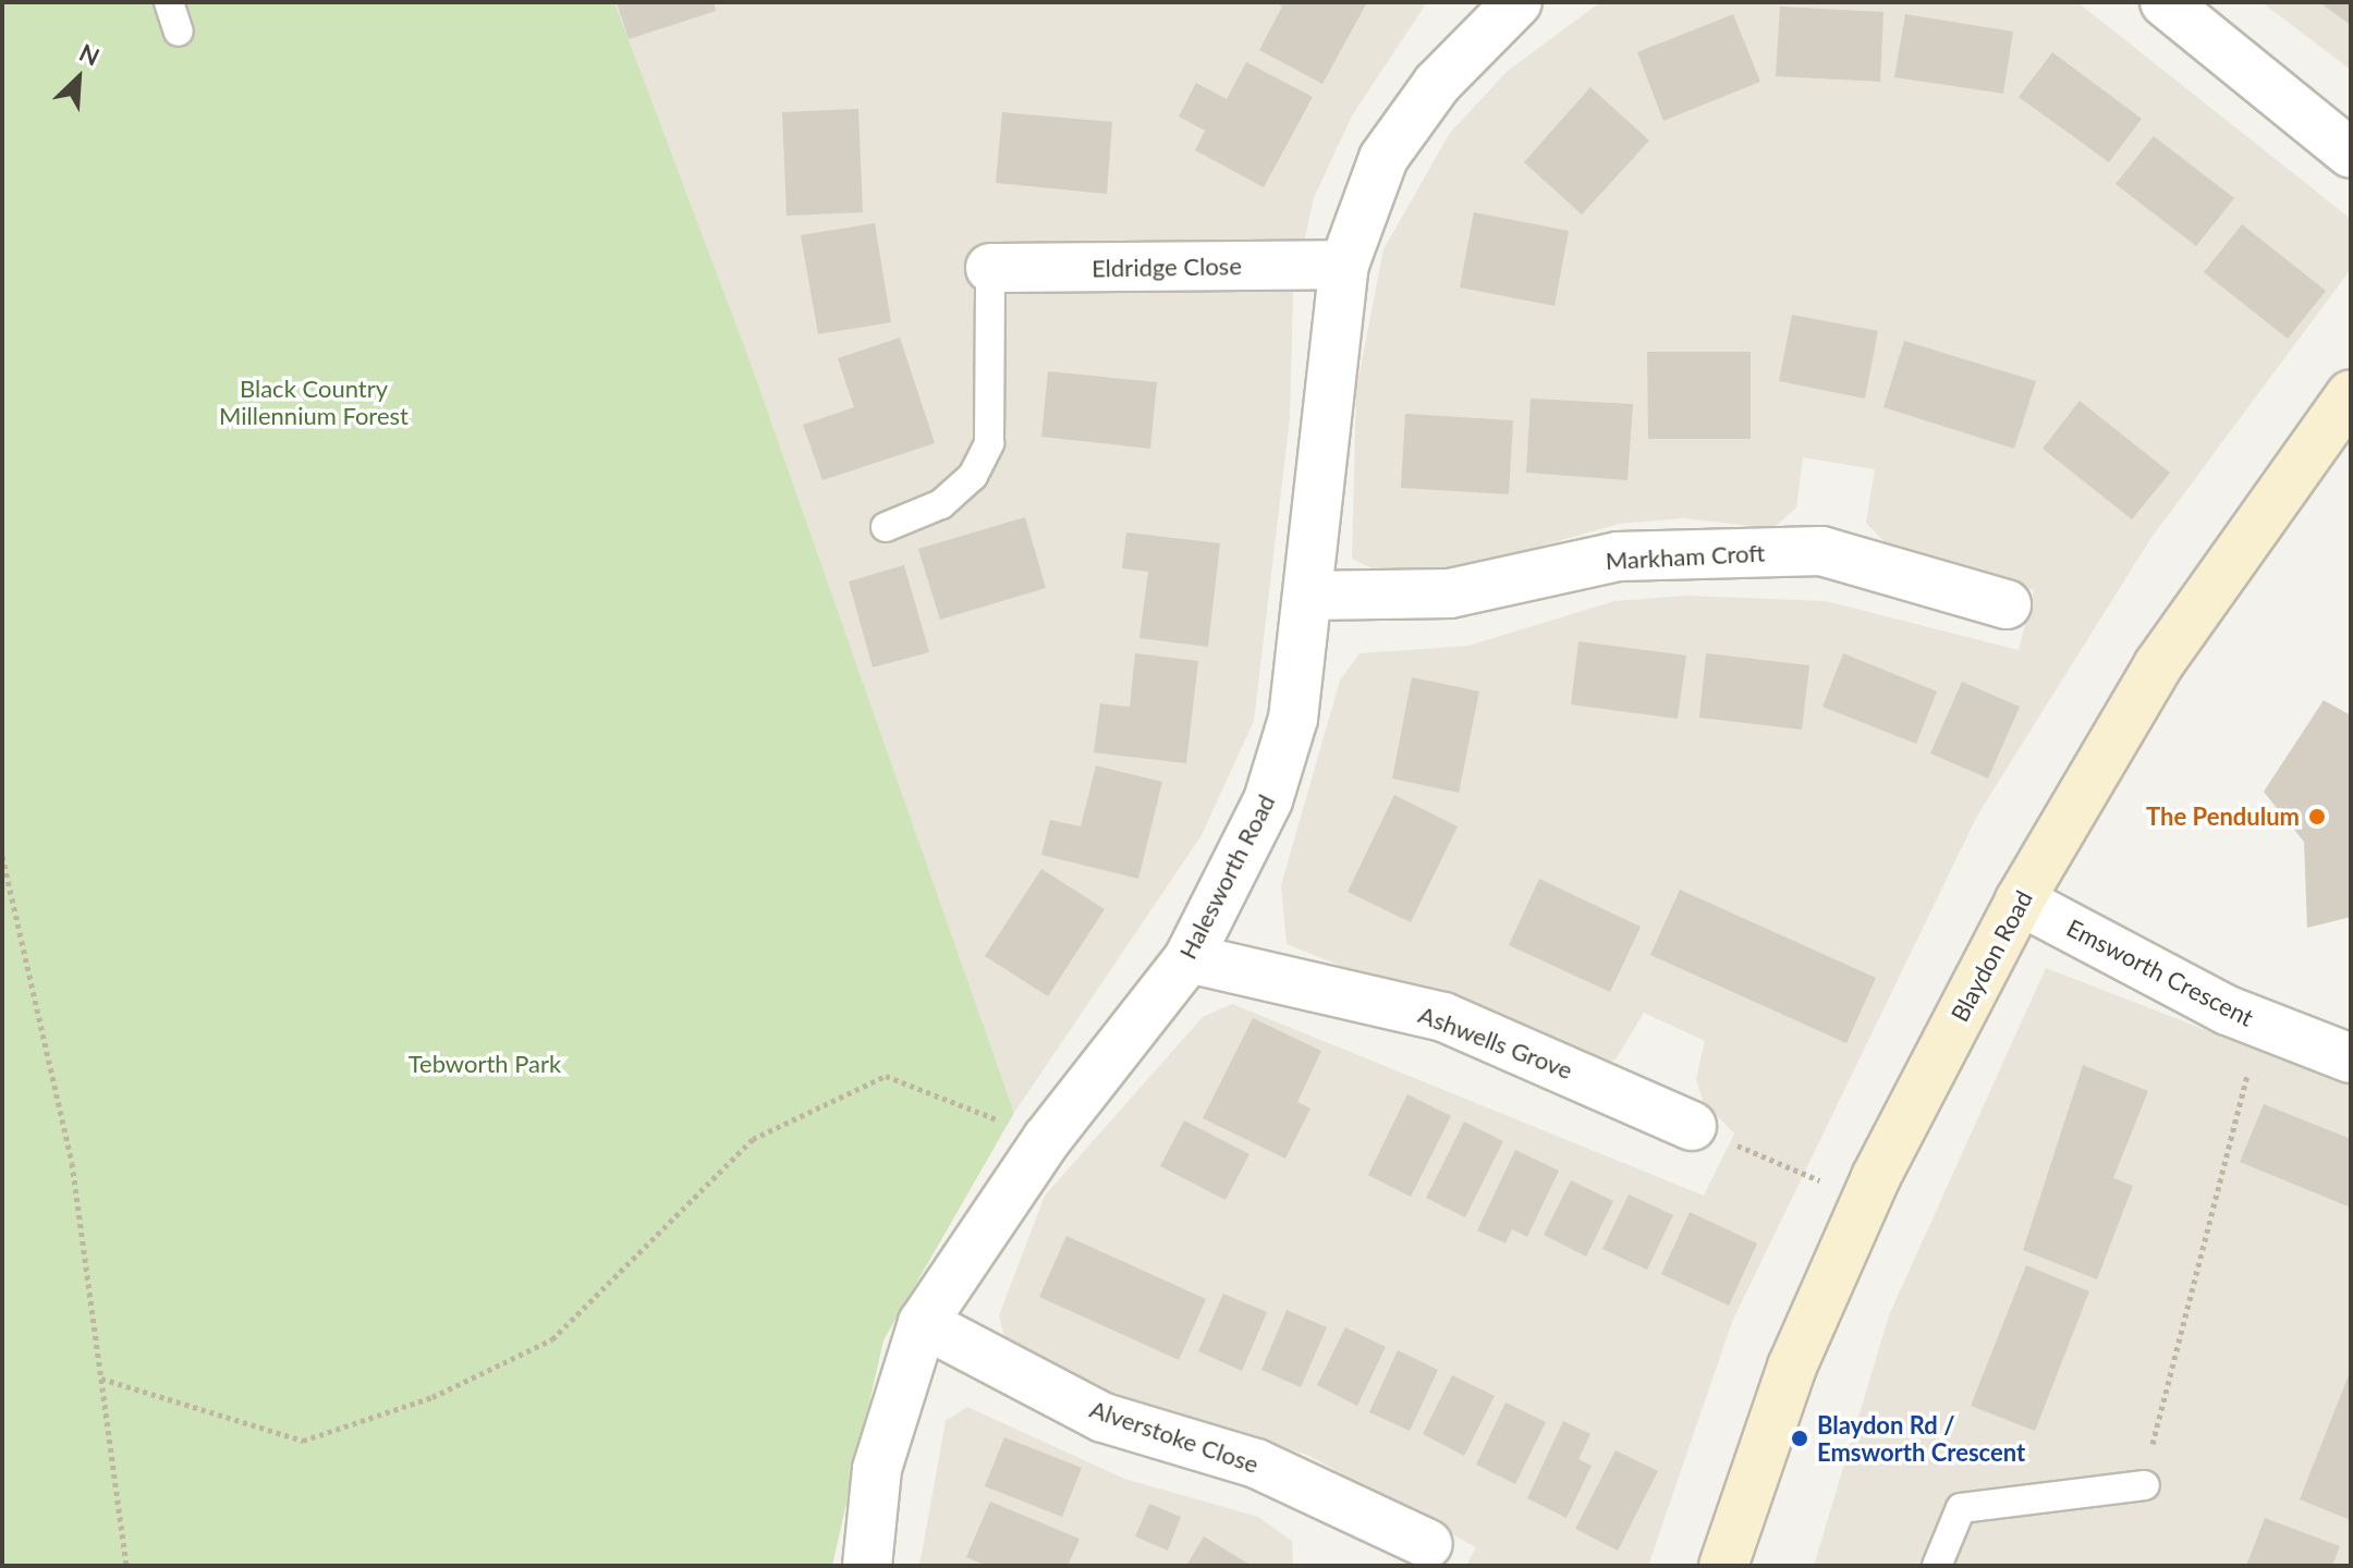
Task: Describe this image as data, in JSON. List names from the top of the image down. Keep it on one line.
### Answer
{"streets":{"street":["Eldridge Close","Markham Croft","Halesworth Road","Blaydon Road","Emsworth Crescent","Ashwells Grove","Alverstoke Close"]},"crossings":[["Eldridge Close","Halesworth Road"],["Markham Croft","Halesworth Road"],["Halesworth Road","Ashwells Grove"],["Halesworth Road","Alverstoke Close"],["Blaydon Road","Emsworth Crescent"]],"parks":["Black Country Millennium Forest","Tebworth Park"],"places":["The Pendulum","Blaydon Rd / Emsworth Crescent"],"north":"top right"}
